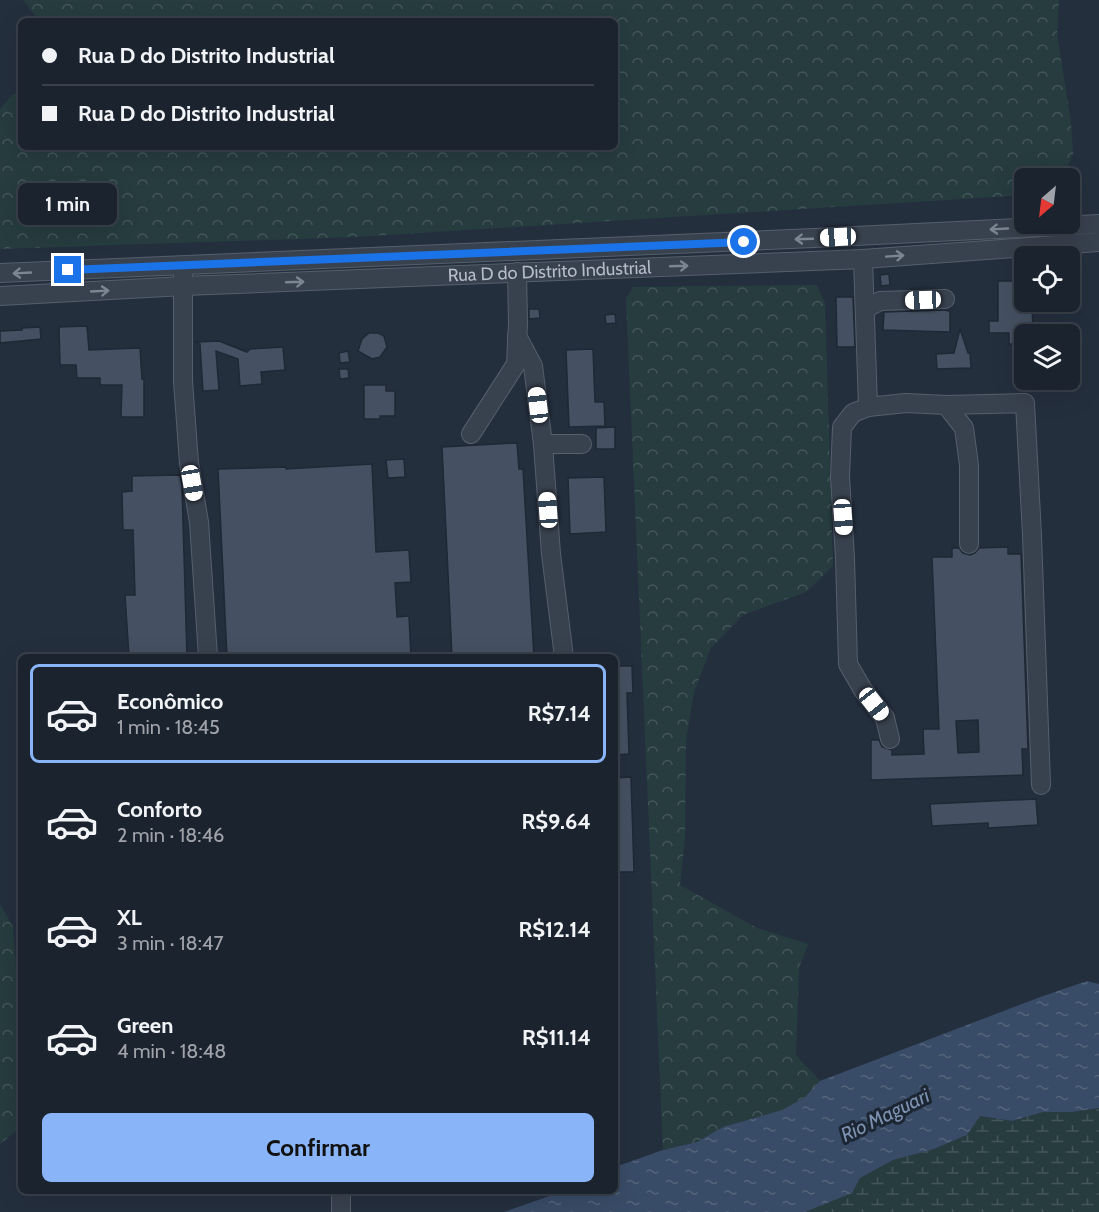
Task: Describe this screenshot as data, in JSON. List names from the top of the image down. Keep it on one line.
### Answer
{"streets":{"street":["Rua D do Distrito Industrial"]},"water":["Rio Maguari"],"north":"bottom left","page":{"banner":["Rua D do Distrito Industrial","Rua D do Distrito Industrial"],"bubble":"1 min","list":[{"name":"Econômico","note":"1 min · 18:45","value":"R$7.14"},{"name":"Conforto","note":"2 min · 18:46","value":"R$9.64"},{"name":"XL","note":"3 min · 18:47","value":"R$12.14"},{"name":"Green","note":"4 min · 18:48","value":"R$11.14"}],"buttons":"Confirmar"}}
